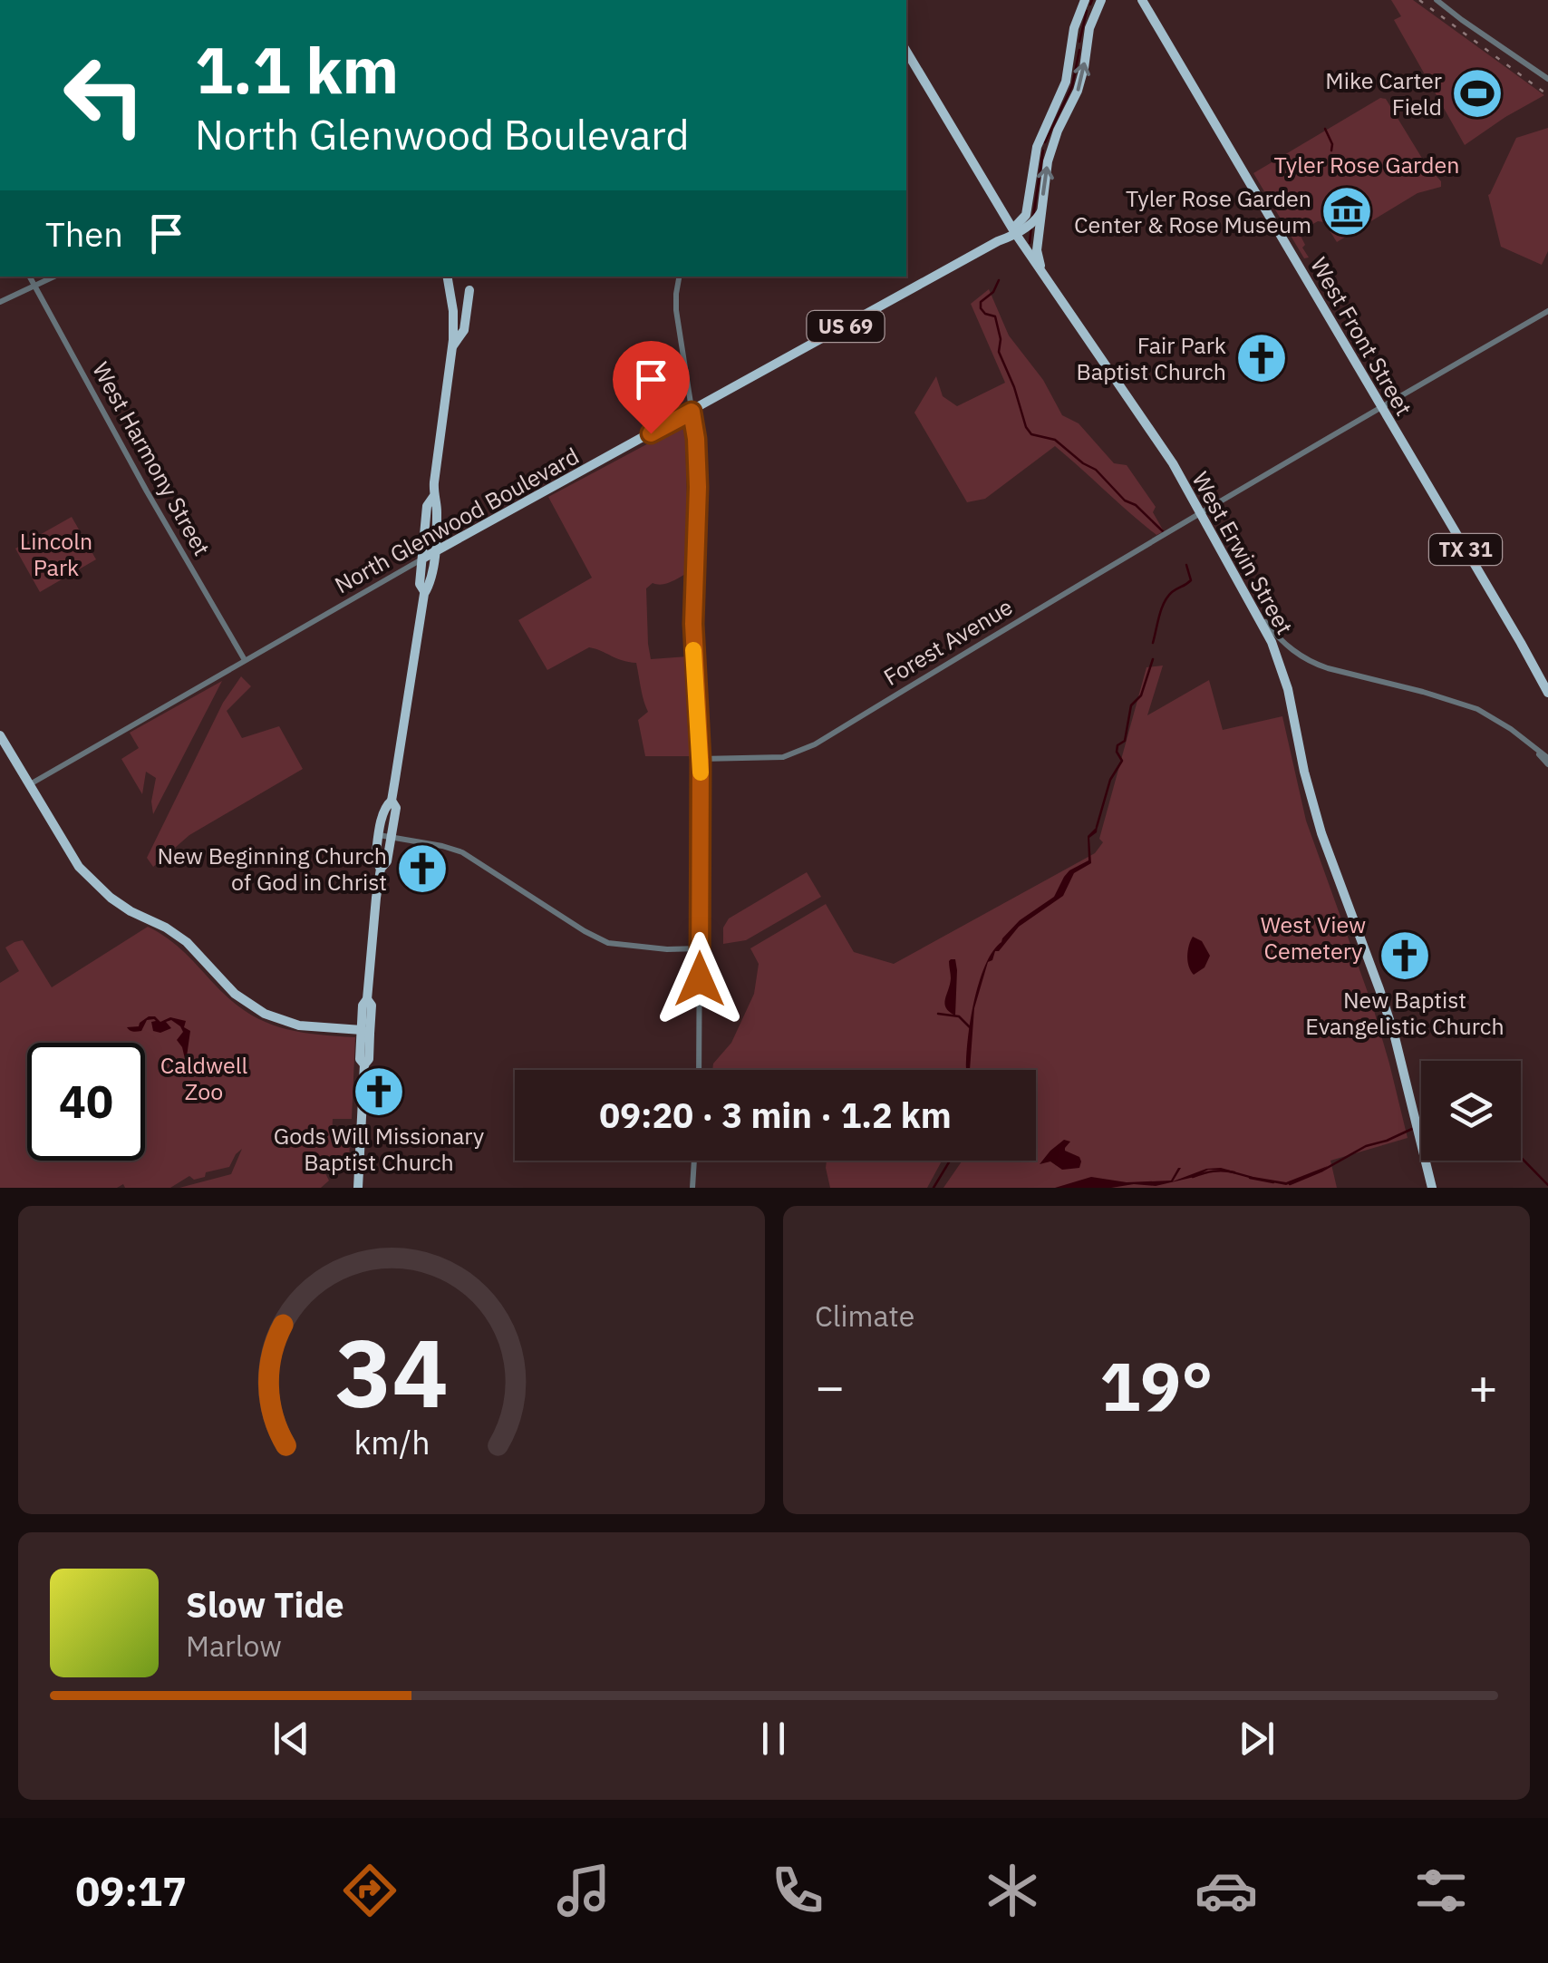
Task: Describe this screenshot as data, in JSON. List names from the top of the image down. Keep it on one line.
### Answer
{"streets":{"main road":["US 69","West Front Street","North Glenwood Boulevard","TX 31","West Erwin Street"],"street":["West Harmony Street","Forest Avenue"]},"crossings":[["US 69","North Glenwood Boulevard"],["US 69","West Erwin Street"],["West Front Street","Forest Avenue"],["West Harmony Street","North Glenwood Boulevard"],["North Glenwood Boulevard","West Erwin Street"],["West Erwin Street","Forest Avenue"]],"parks":["Tyler Rose Garden","Lincoln Park","West View Cemetery","Caldwell Zoo"],"places":{"sports":["Mike Carter Field"],"museum":["Tyler Rose Garden Center & Rose Museum"],"church":["Fair Park Baptist Church","New Beginning Church of God in Christ","New Baptist Evangelistic Church","Gods Will Missionary Baptist Church"]},"page":{"turn":["1.1 km","North Glenwood Boulevard"],"then":"Then","limit":"40","trip":"09:20 · 3 min · 1.2 km","tile":"Climate","heat":["−","19°","+"],"song":["Slow Tide","Marlow"],"tabs":"09:17","gauge":["34","km/h"]}}
